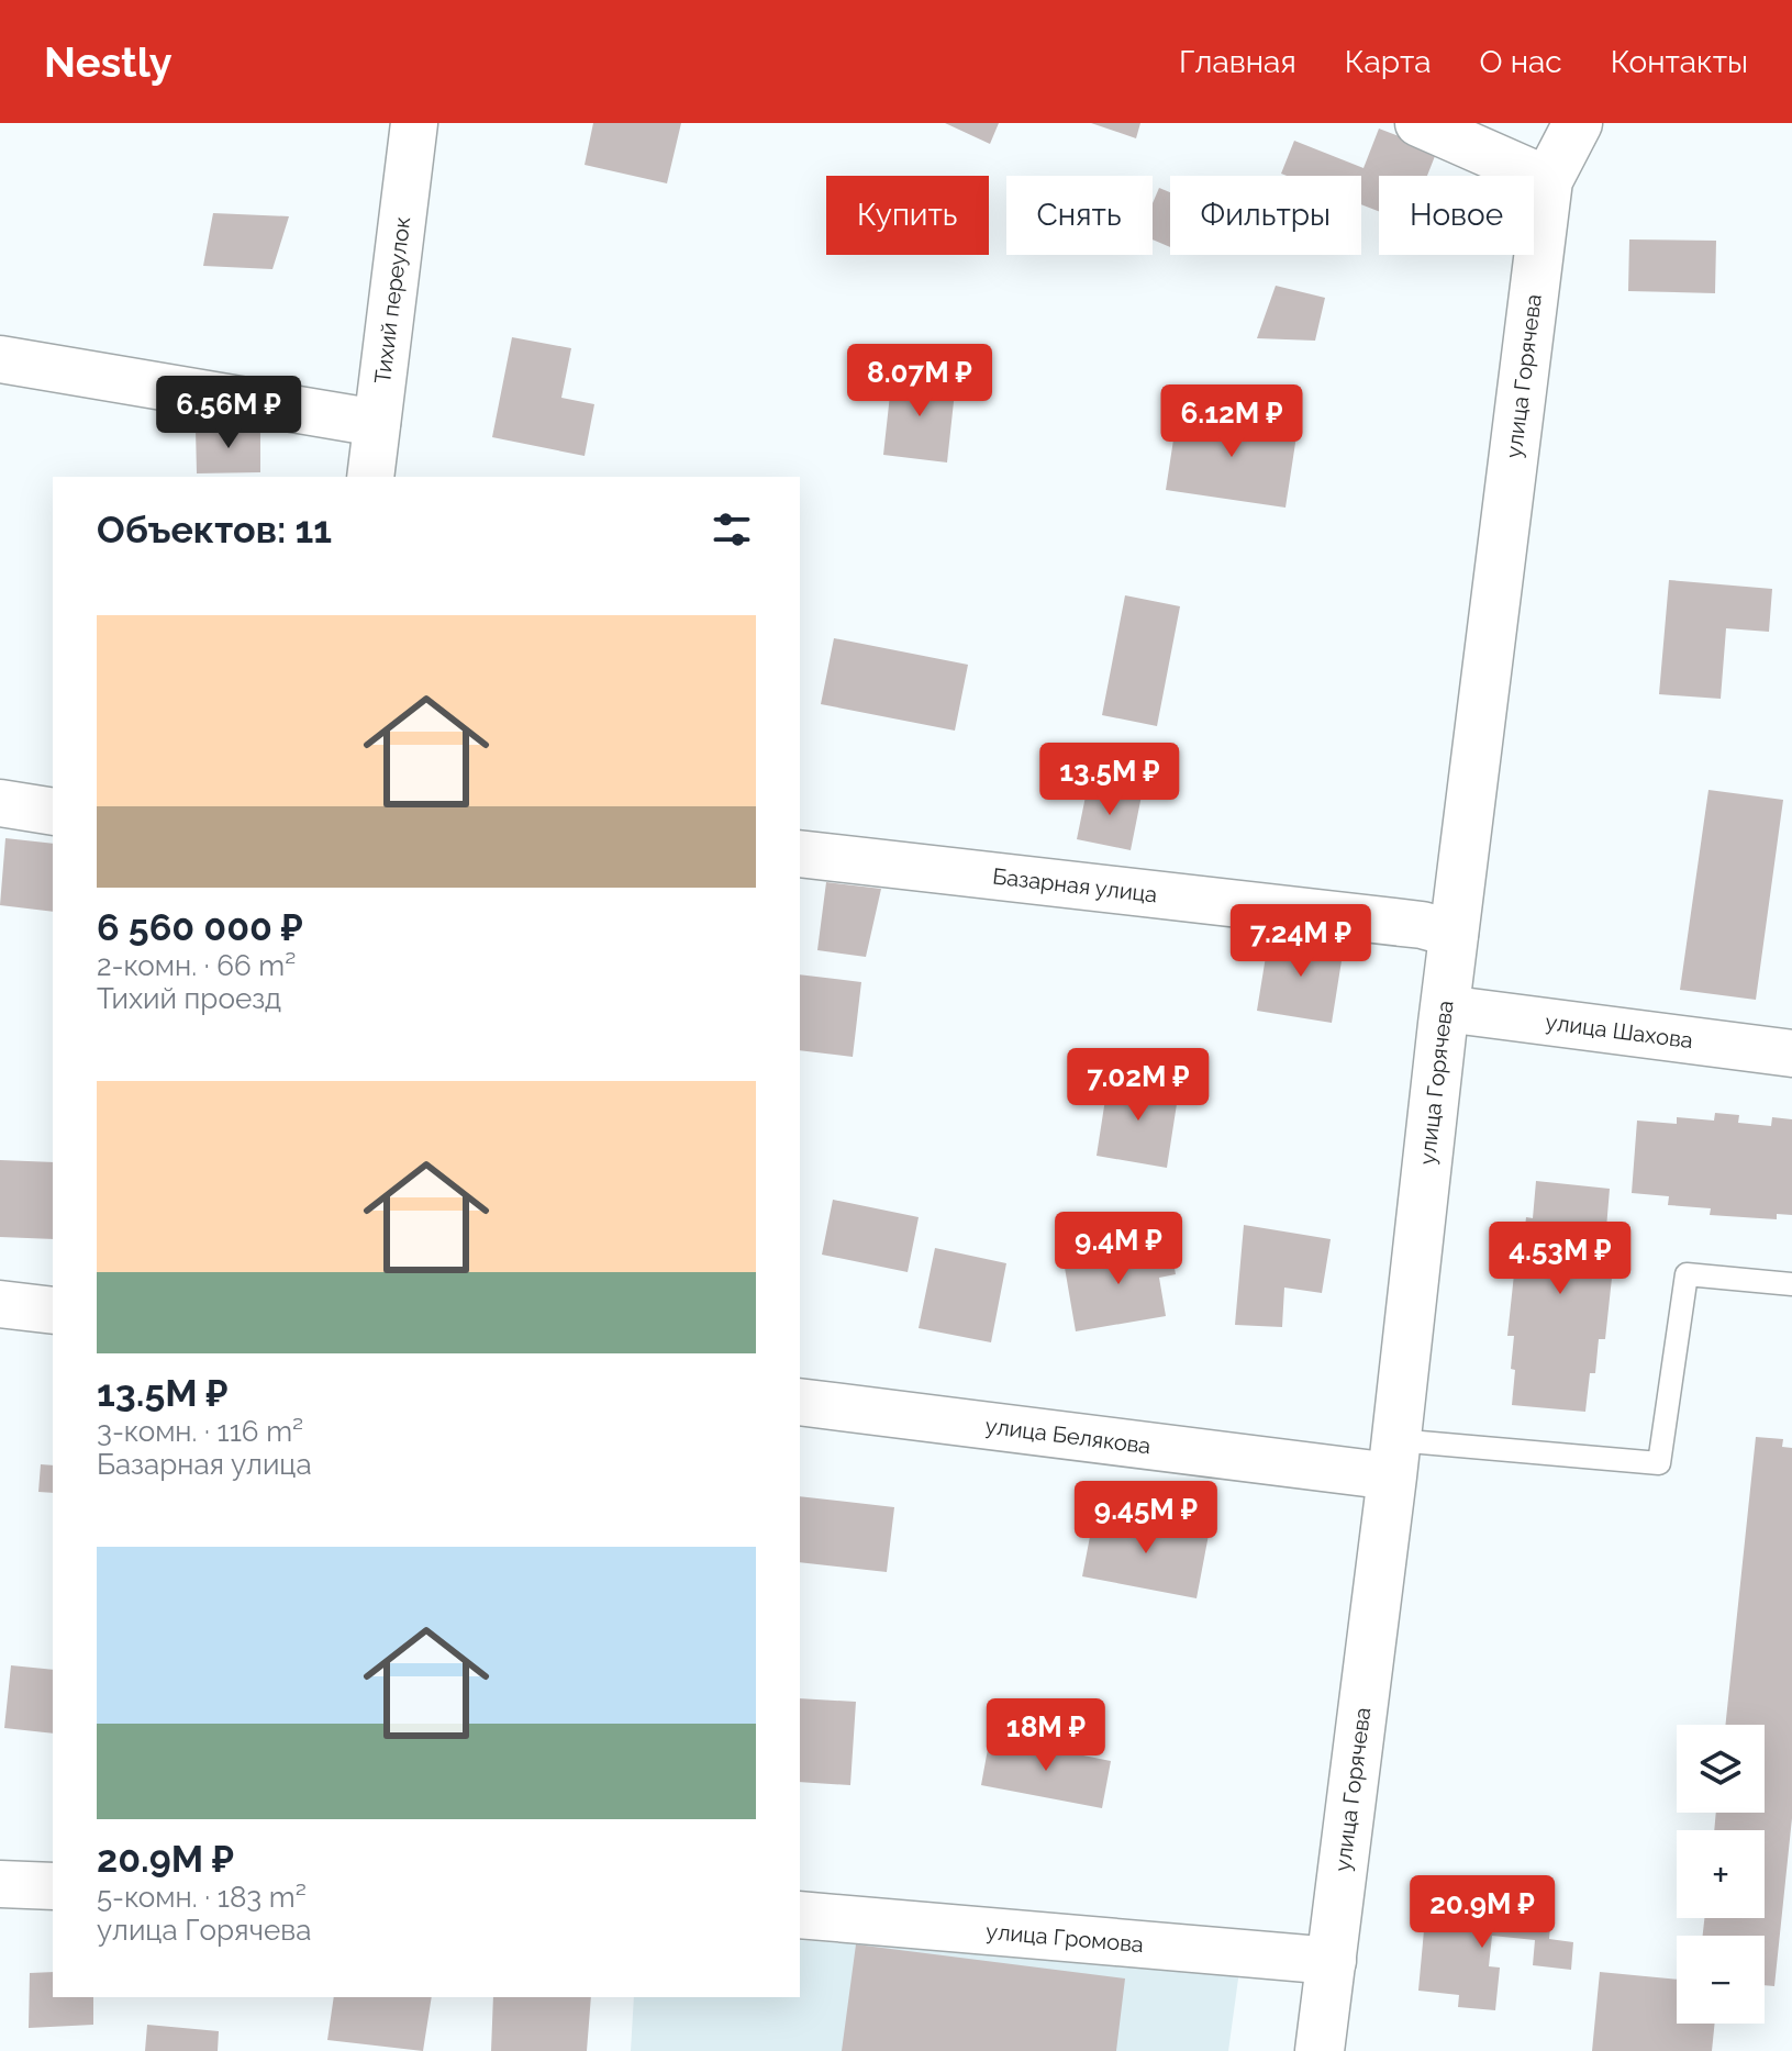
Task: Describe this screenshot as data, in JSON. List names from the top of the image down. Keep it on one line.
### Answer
{"streets":{"main road":["улица Горячева"],"street":["Тихий переулок","Базарная улица","улица Шахова","улица Белякова","улица Громова"]},"crossings":[["улица Горячева","Базарная улица"],["улица Горячева","улица Шахова"],["улица Горячева","улица Белякова"],["улица Горячева","улица Громова"]],"page":{"header":"Nestly","nav":["Главная","Карта","О нас","Контакты"],"chip":["Купить","Снять","Фильтры","Новое"],"price":["8.07M ₽","6.56M ₽","6.12M ₽","13.5M ₽","7.24M ₽","7.02M ₽","9.4M ₽","4.53M ₽","9.45M ₽","18M ₽","20.9M ₽"],"heading":"Объектов: 11","list":[{"name":"6 560 000 ₽","note":"2-комн. · 66 m² · Тихий проезд"},{"name":"13.5M ₽","note":"3-комн. · 116 m² · Базарная улица"},{"name":"20.9M ₽","note":"5-комн. · 183 m² · улица Горячева"}],"map_buttons":["+","−"]}}
